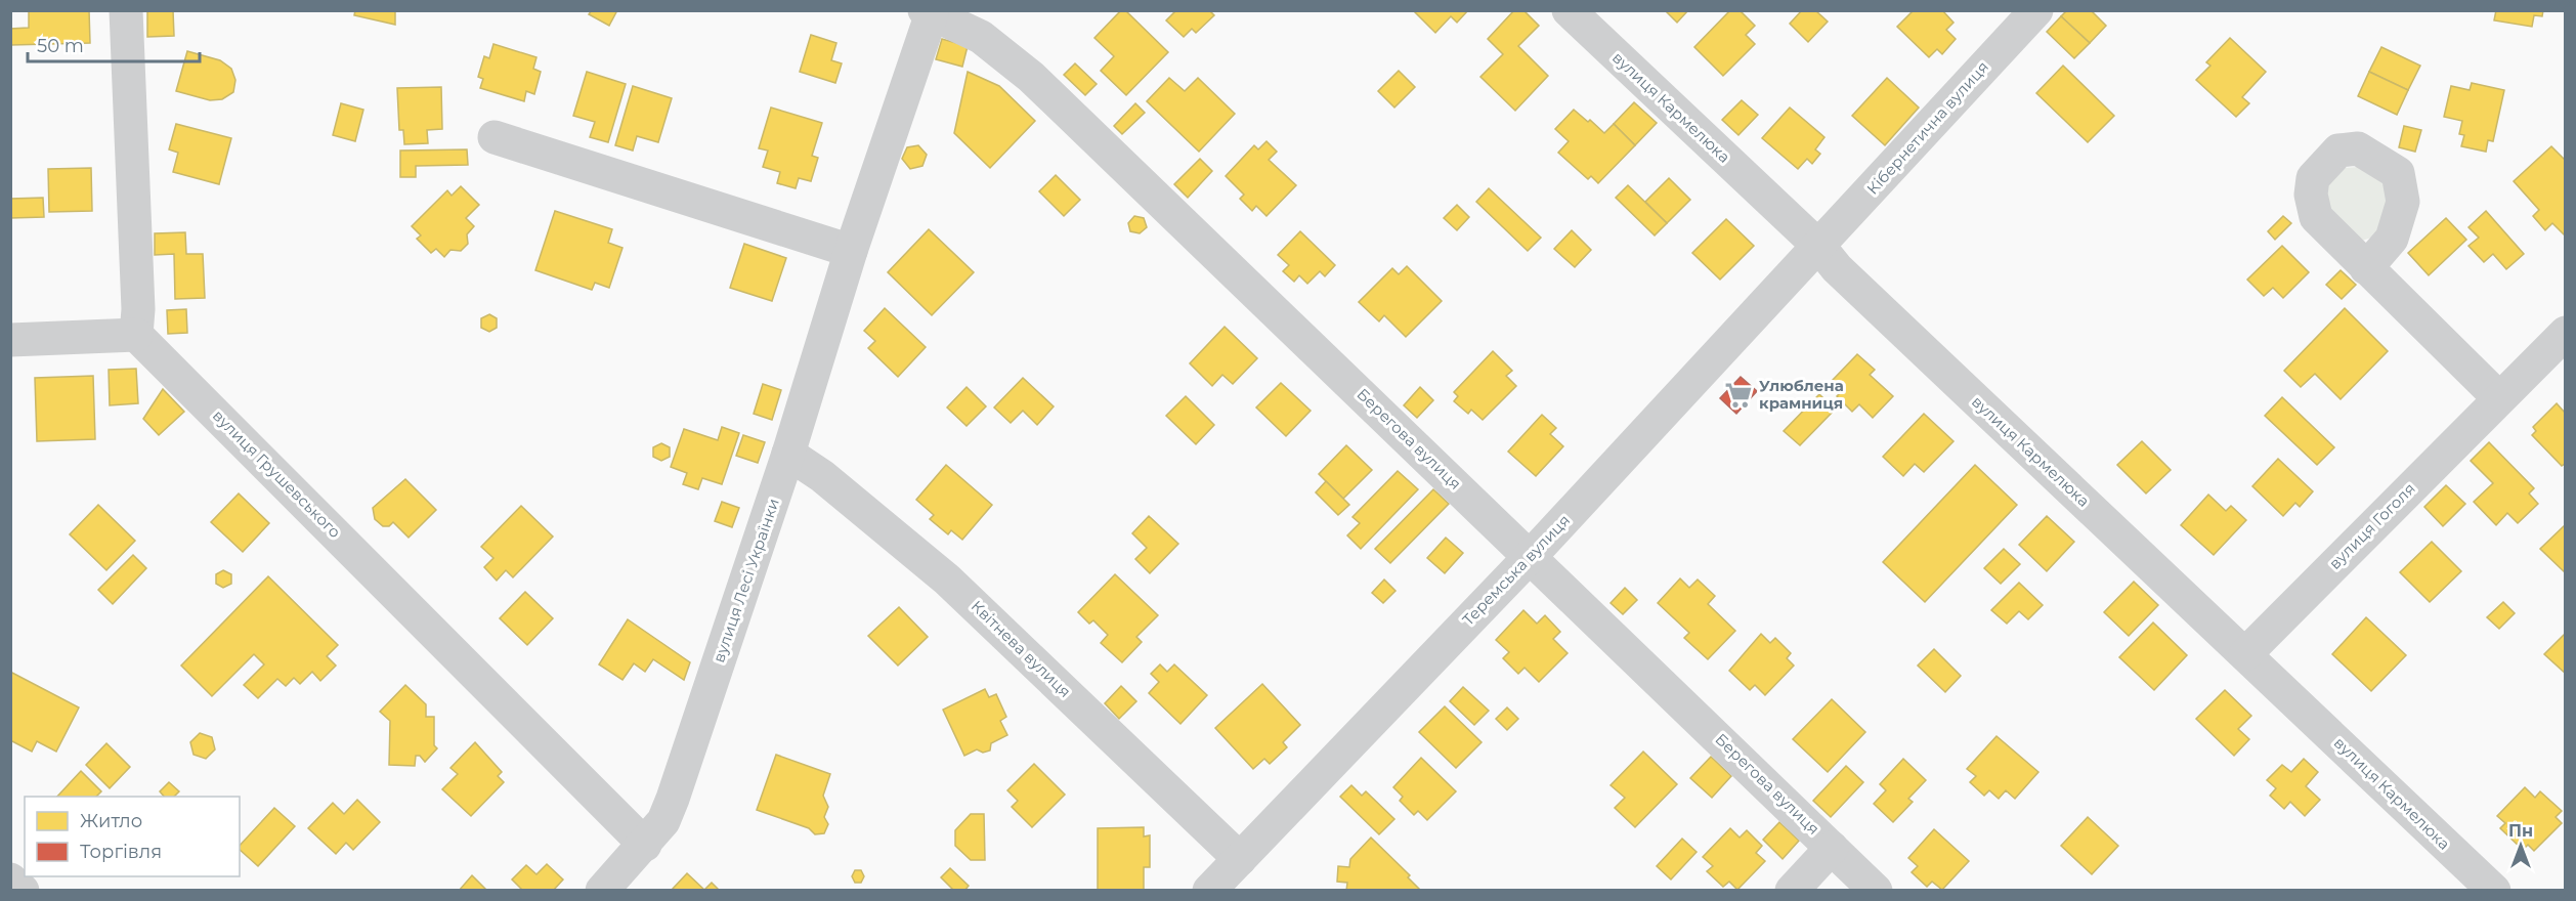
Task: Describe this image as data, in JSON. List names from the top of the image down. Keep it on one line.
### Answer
{"streets":{"street":["вулиця Кармелюка","Кібернетична вулиця","Берегова вулиця","вулиця Грушевського","вулиця Гоголя","Теремська вулиця","вулиця Лесі Українки","Квітнева вулиця"]},"crossings":[["вулиця Кармелюка","Кібернетична вулиця"],["вулиця Кармелюка","вулиця Гоголя"],["вулиця Кармелюка","Теремська вулиця"],["Кібернетична вулиця","Теремська вулиця"],["Берегова вулиця","Теремська вулиця"],["Берегова вулиця","вулиця Лесі Українки"],["вулиця Грушевського","вулиця Лесі Українки"],["Теремська вулиця","Квітнева вулиця"],["вулиця Лесі Українки","Квітнева вулиця"]],"places":{"supermarket":["Улюблена крамниця"]},"legend":["Житло","Торгівля"],"scale_bar":"50 m","north":"top"}
